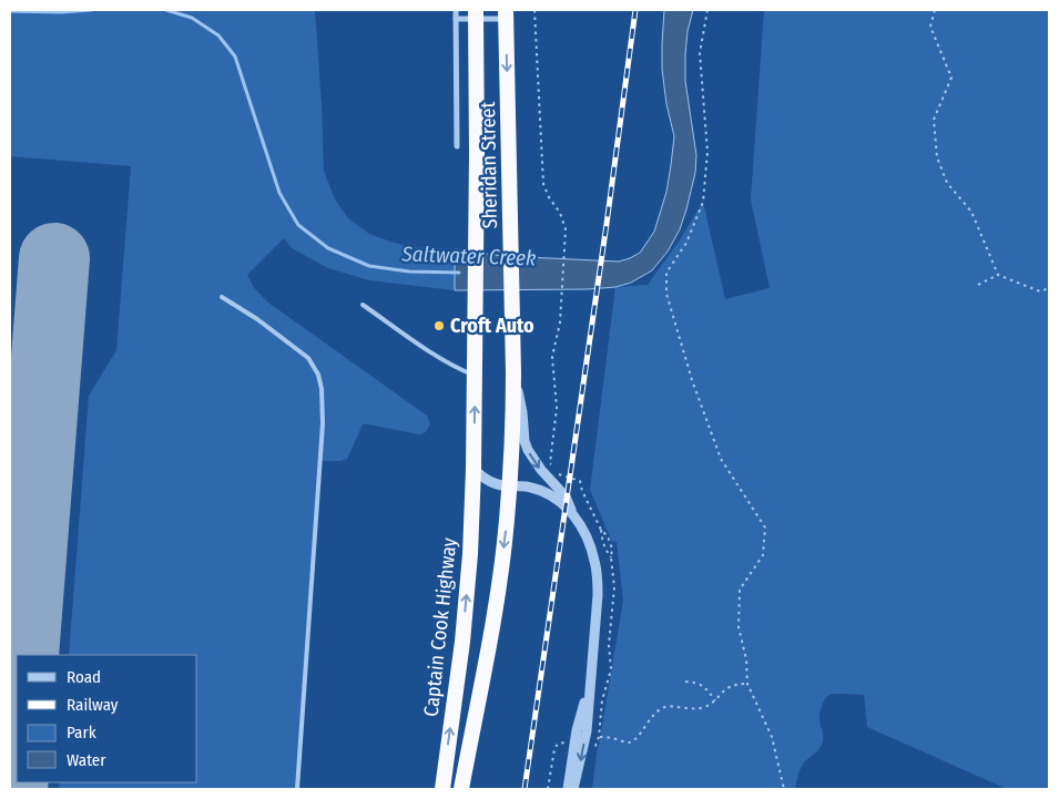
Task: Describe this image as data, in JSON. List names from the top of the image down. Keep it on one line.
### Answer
{"streets":{"highway":["Sheridan Street","Captain Cook Highway"]},"crossings":[["Sheridan Street","Captain Cook Highway"]],"water":["Saltwater Creek"],"places":["Croft Auto"],"legend":["Road","Railway","Park","Water"]}
